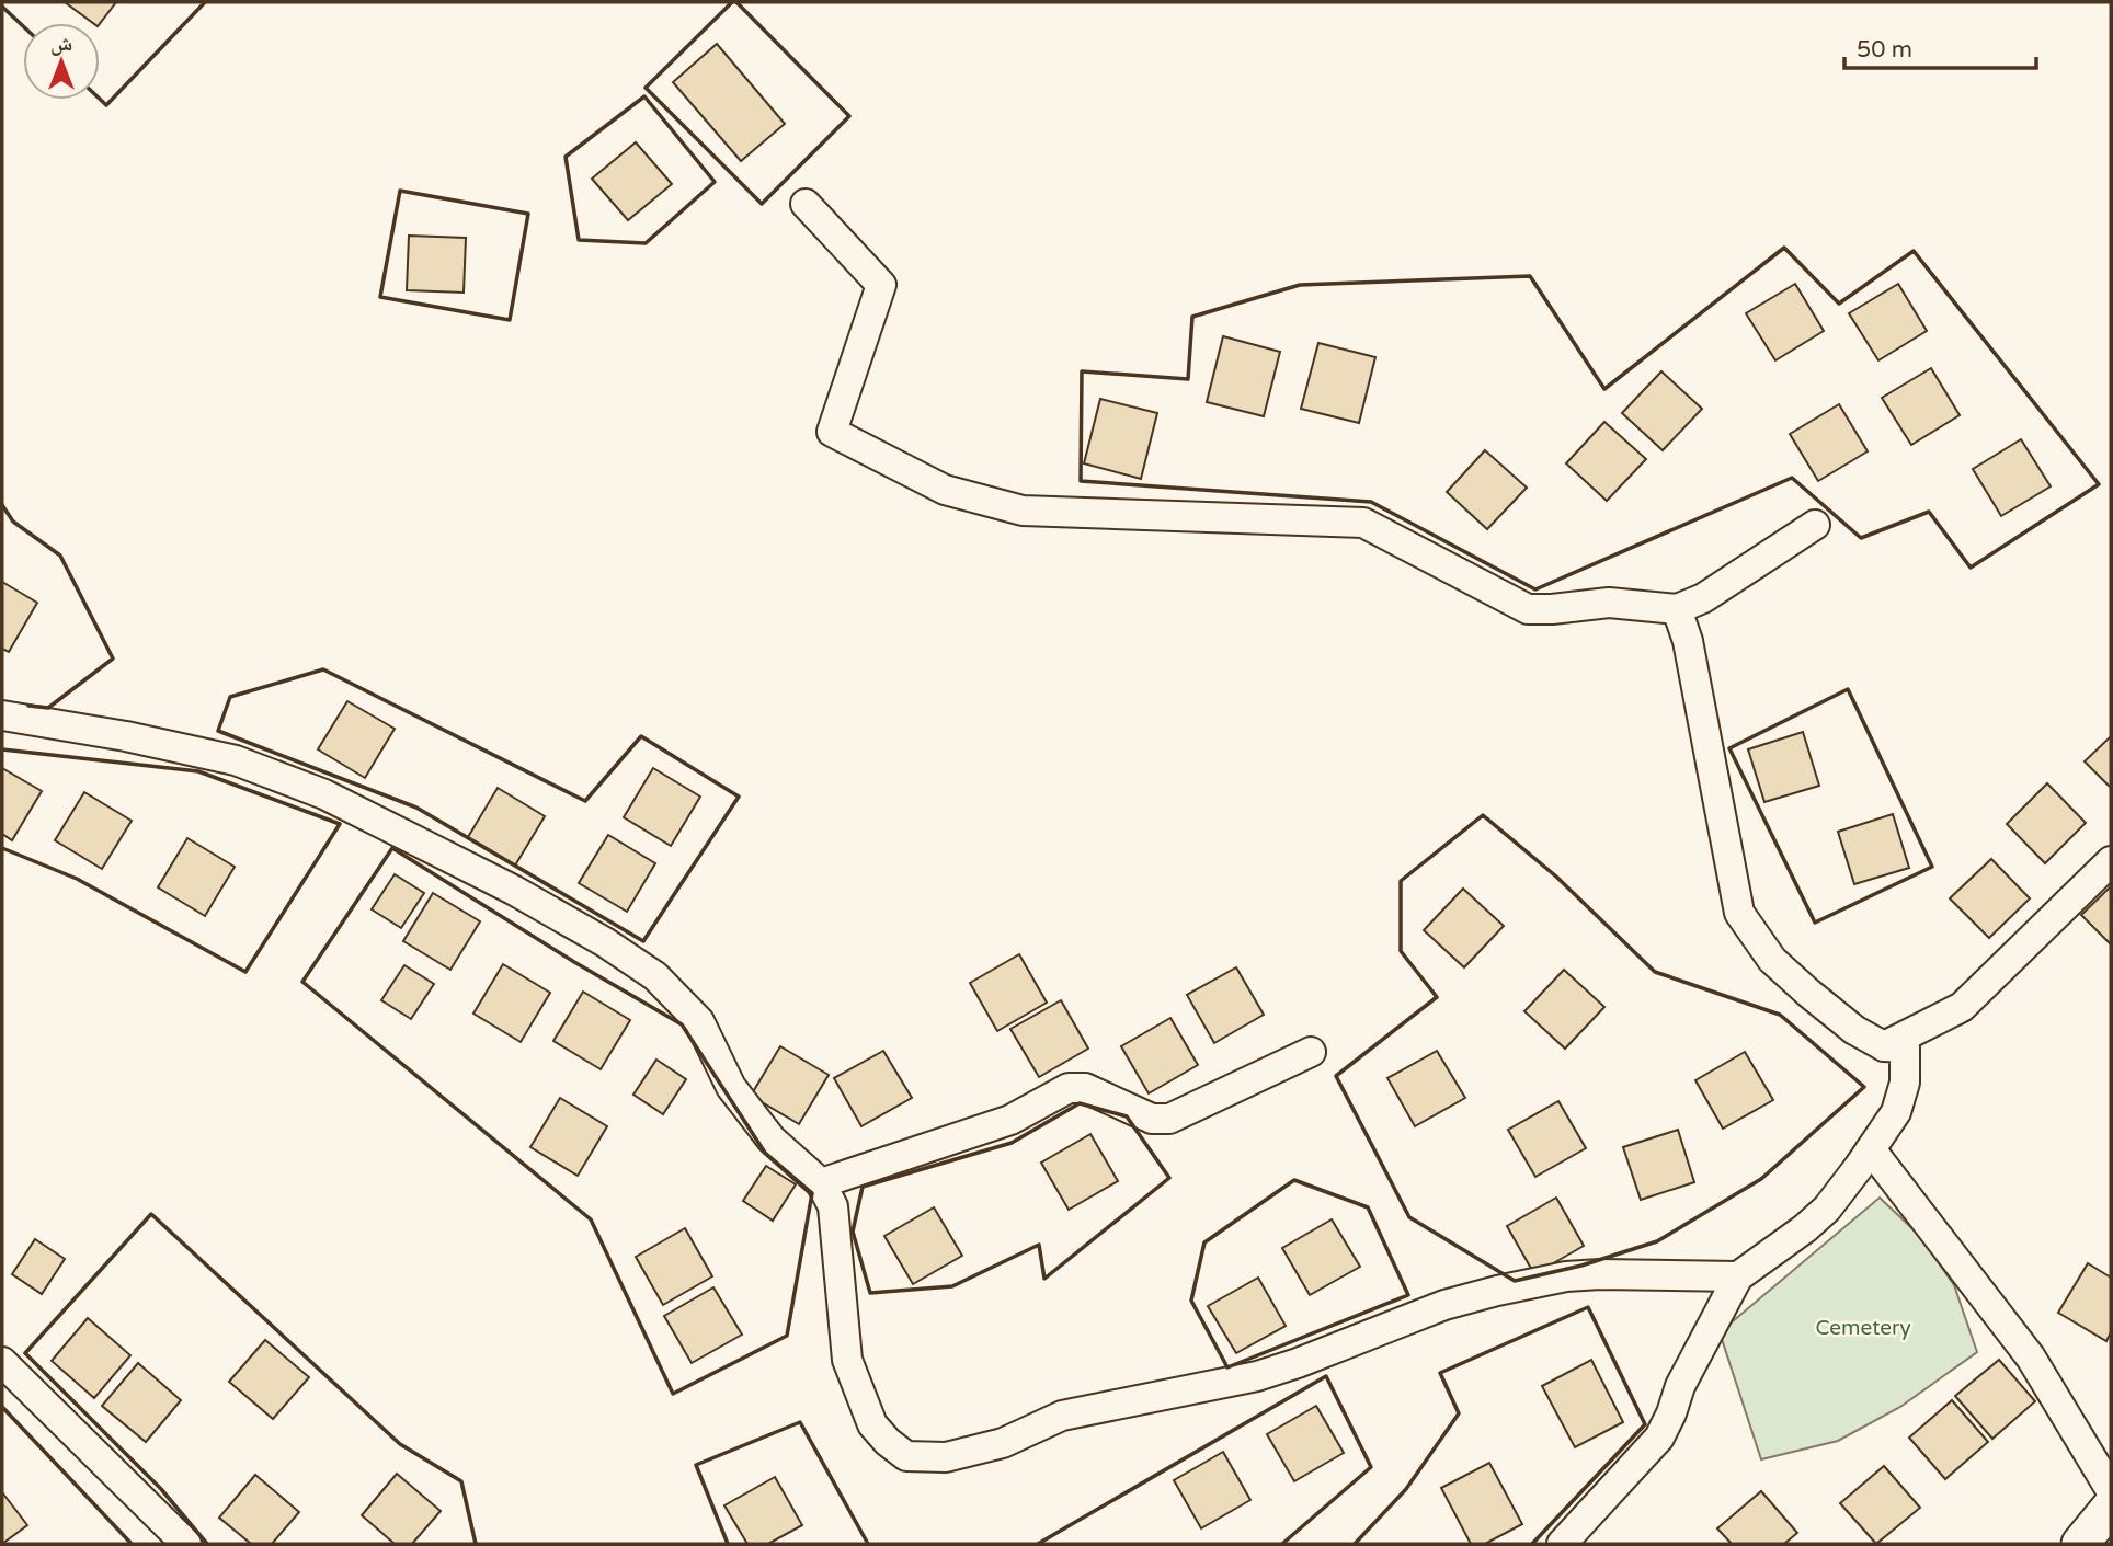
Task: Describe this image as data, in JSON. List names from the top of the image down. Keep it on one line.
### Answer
{"parks":["Cemetery"],"scale_bar":"50 m","north":"top"}
